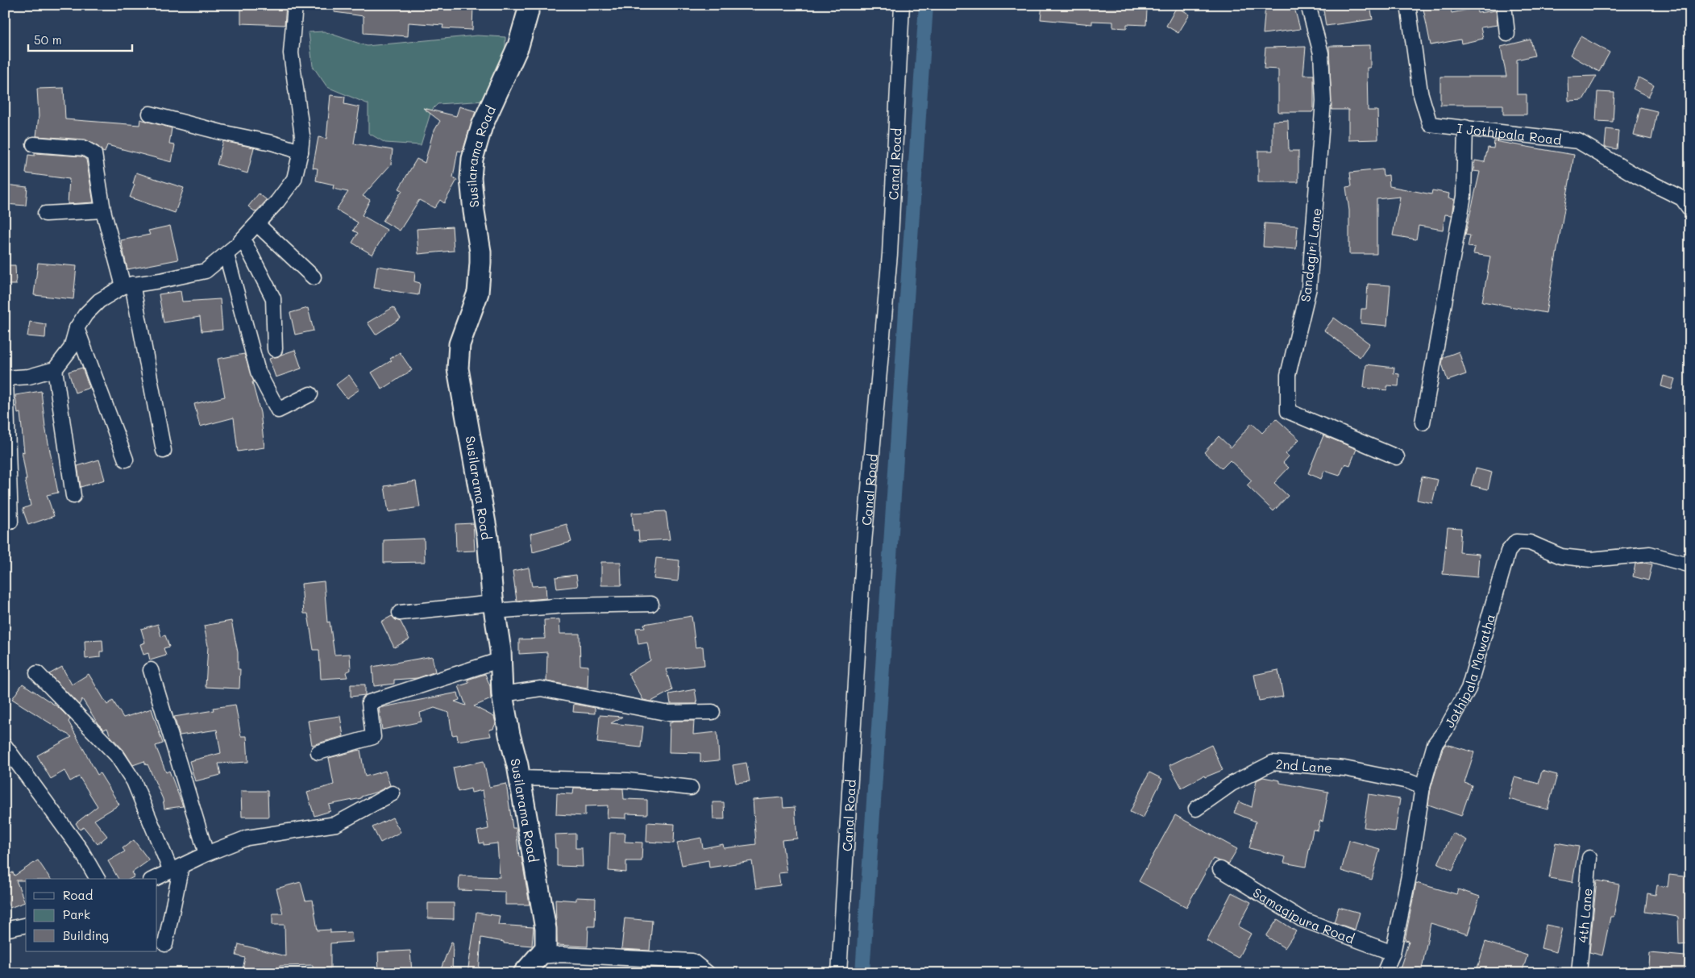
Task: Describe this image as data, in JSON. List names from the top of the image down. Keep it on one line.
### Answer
{"streets":{"street":["I Jothipala Road","Susilarama Road","Canal Road","Sandagiri Lane","Jothipala Mawatha","2nd Lane","Samagipura Road","4th Lane"]},"crossings":[["Jothipala Mawatha","2nd Lane"],["Jothipala Mawatha","Samagipura Road"]],"legend":["Road","Park","Building"],"scale_bar":"50 m"}
